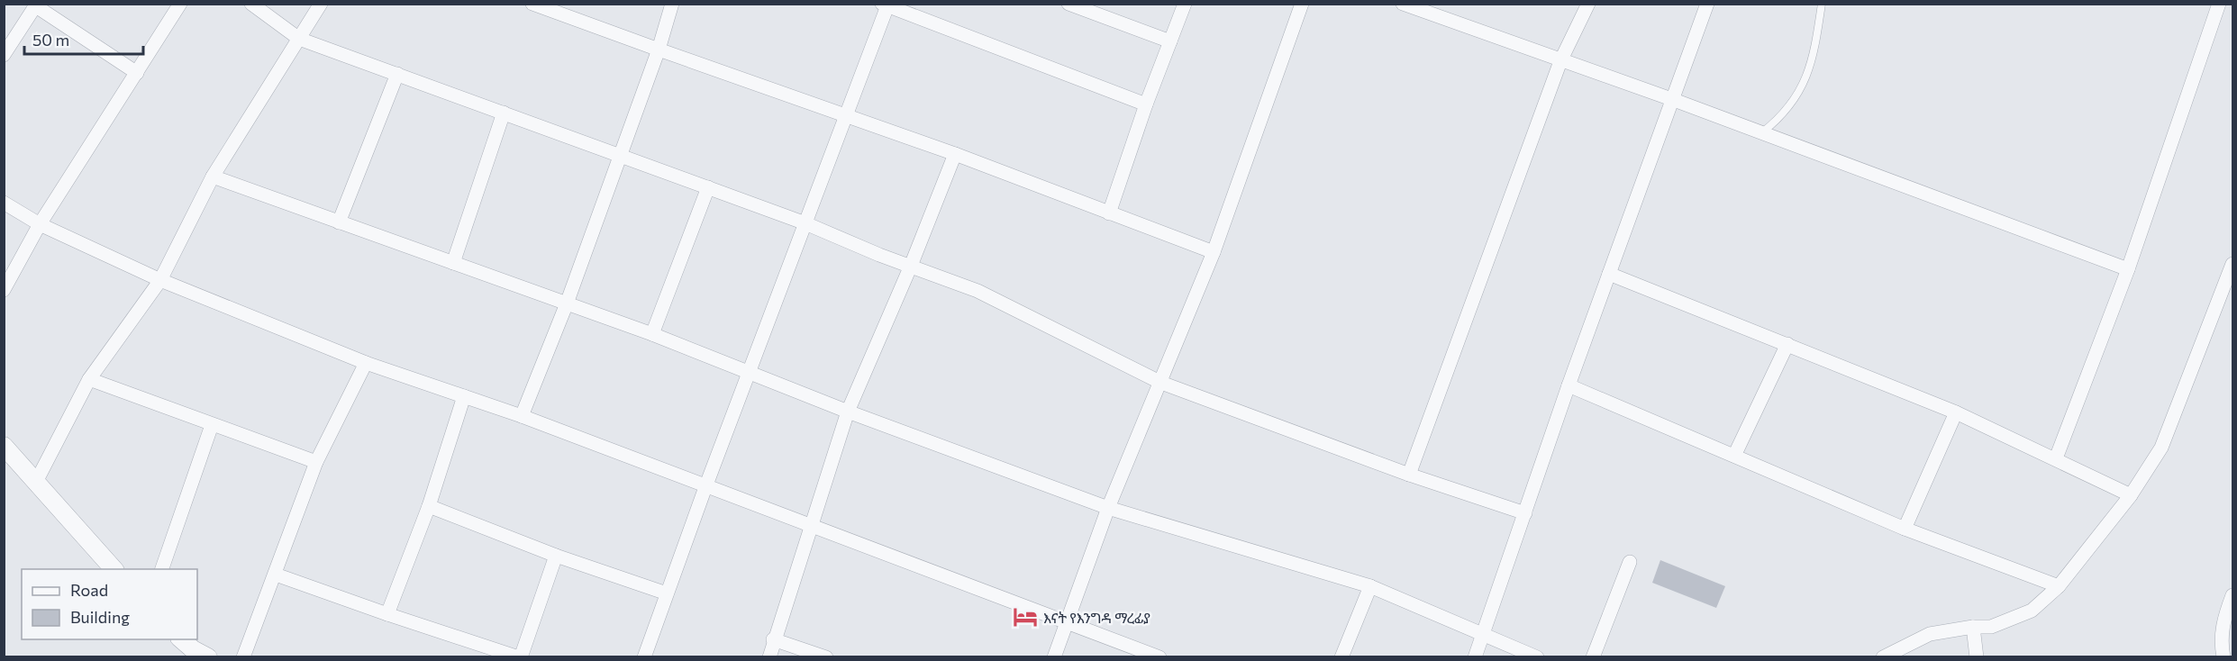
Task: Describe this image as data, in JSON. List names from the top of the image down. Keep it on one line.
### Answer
{"places":{"hotel":["እናት የእንግዳ ማረፊያ"]},"legend":["Road","Building"],"scale_bar":"50 m"}
